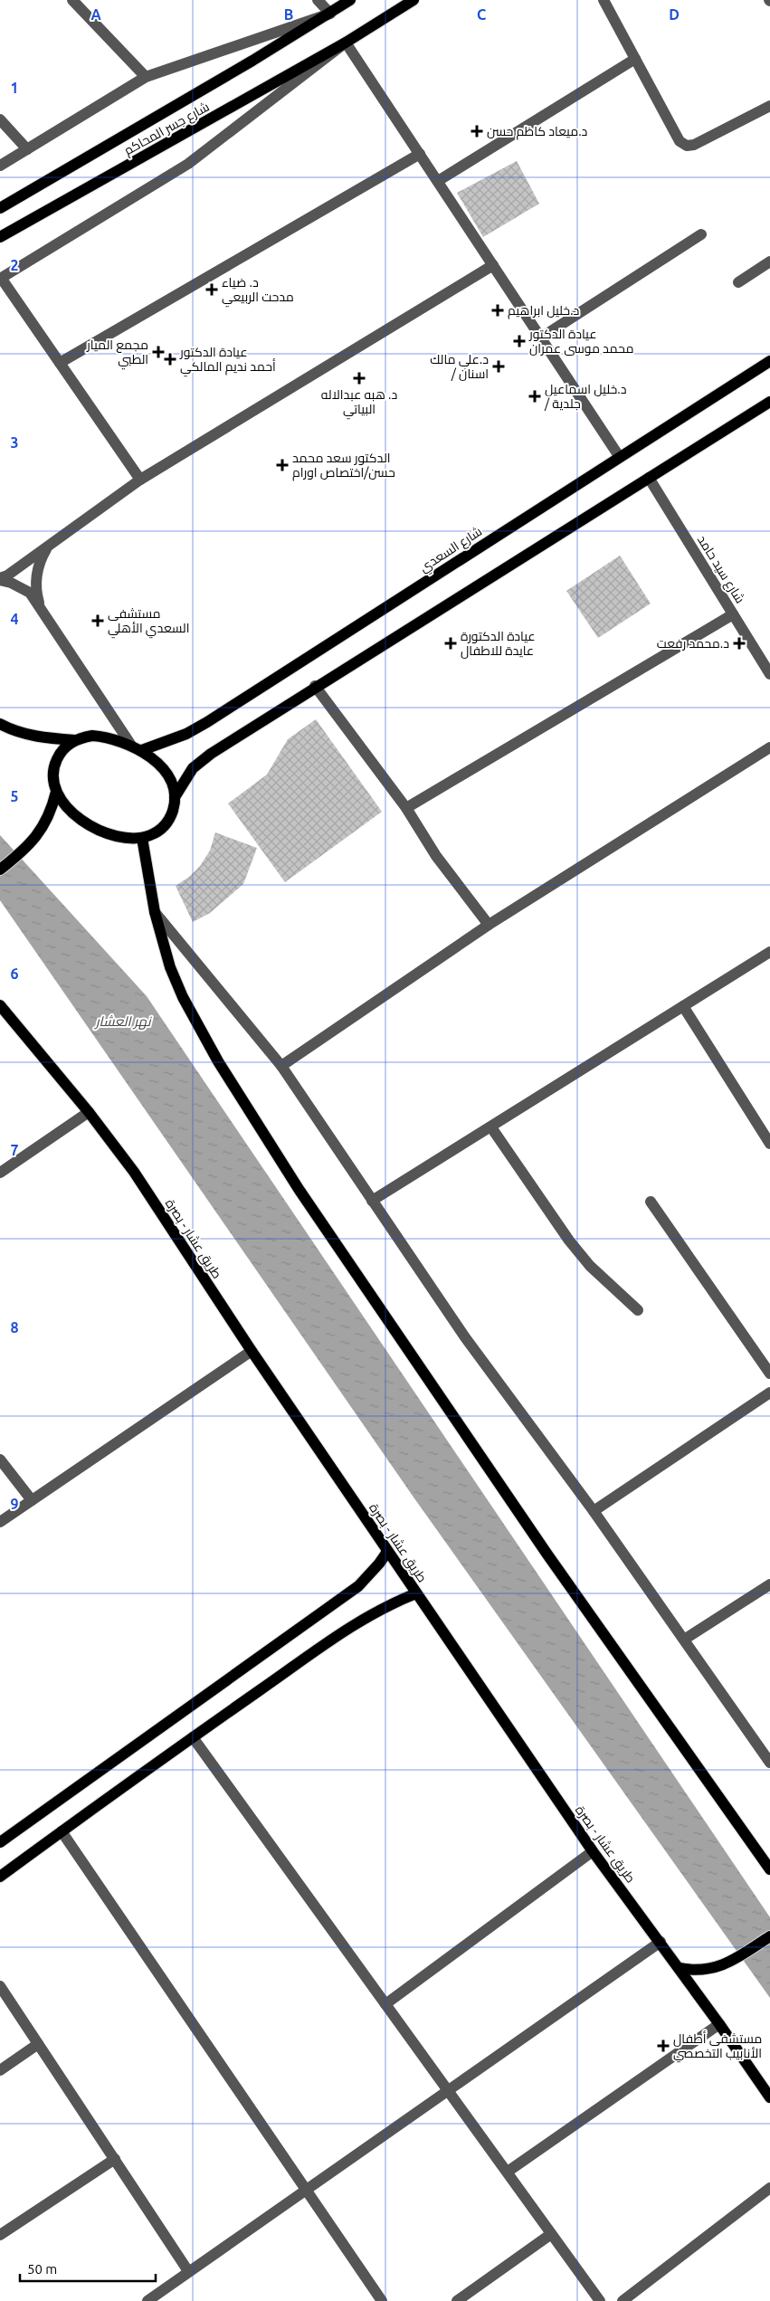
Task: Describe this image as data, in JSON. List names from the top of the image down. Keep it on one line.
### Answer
{"streets":{"main road":["شارع جسر المحاكم","شارع السعدي","طريق عشار - بصرة"],"street":["شارع سيد حامد"]},"water":["نهر العشار"],"places":{"health":["د.ميعاد كاظم حسن","د. ضياء مدحت الربيعي","د.خليل ابراهيم","عيادة الدكتور محمد موسى عمران","مجمع الميار الطبي","عيادة الدكتور أحمد نديم المالكي","د.علي مالك / اسنان","د. هبه عبدالاله البياتي","د.خليل اسماعيل / جلدية","الدكتور سعد محمد حسن/اختصاص اورام","مستشفى السعدي الأهلي","عيادة الدكتورة عايدة للاطفال","د.محمد رفعت","مستشفى أطفال الأنابيب التخصصي"]},"scale_bar":"50 m","grid":{"columns":["A","B","C","D"],"rows":["1","2","3","4","5","6","7","8","9"]}}
